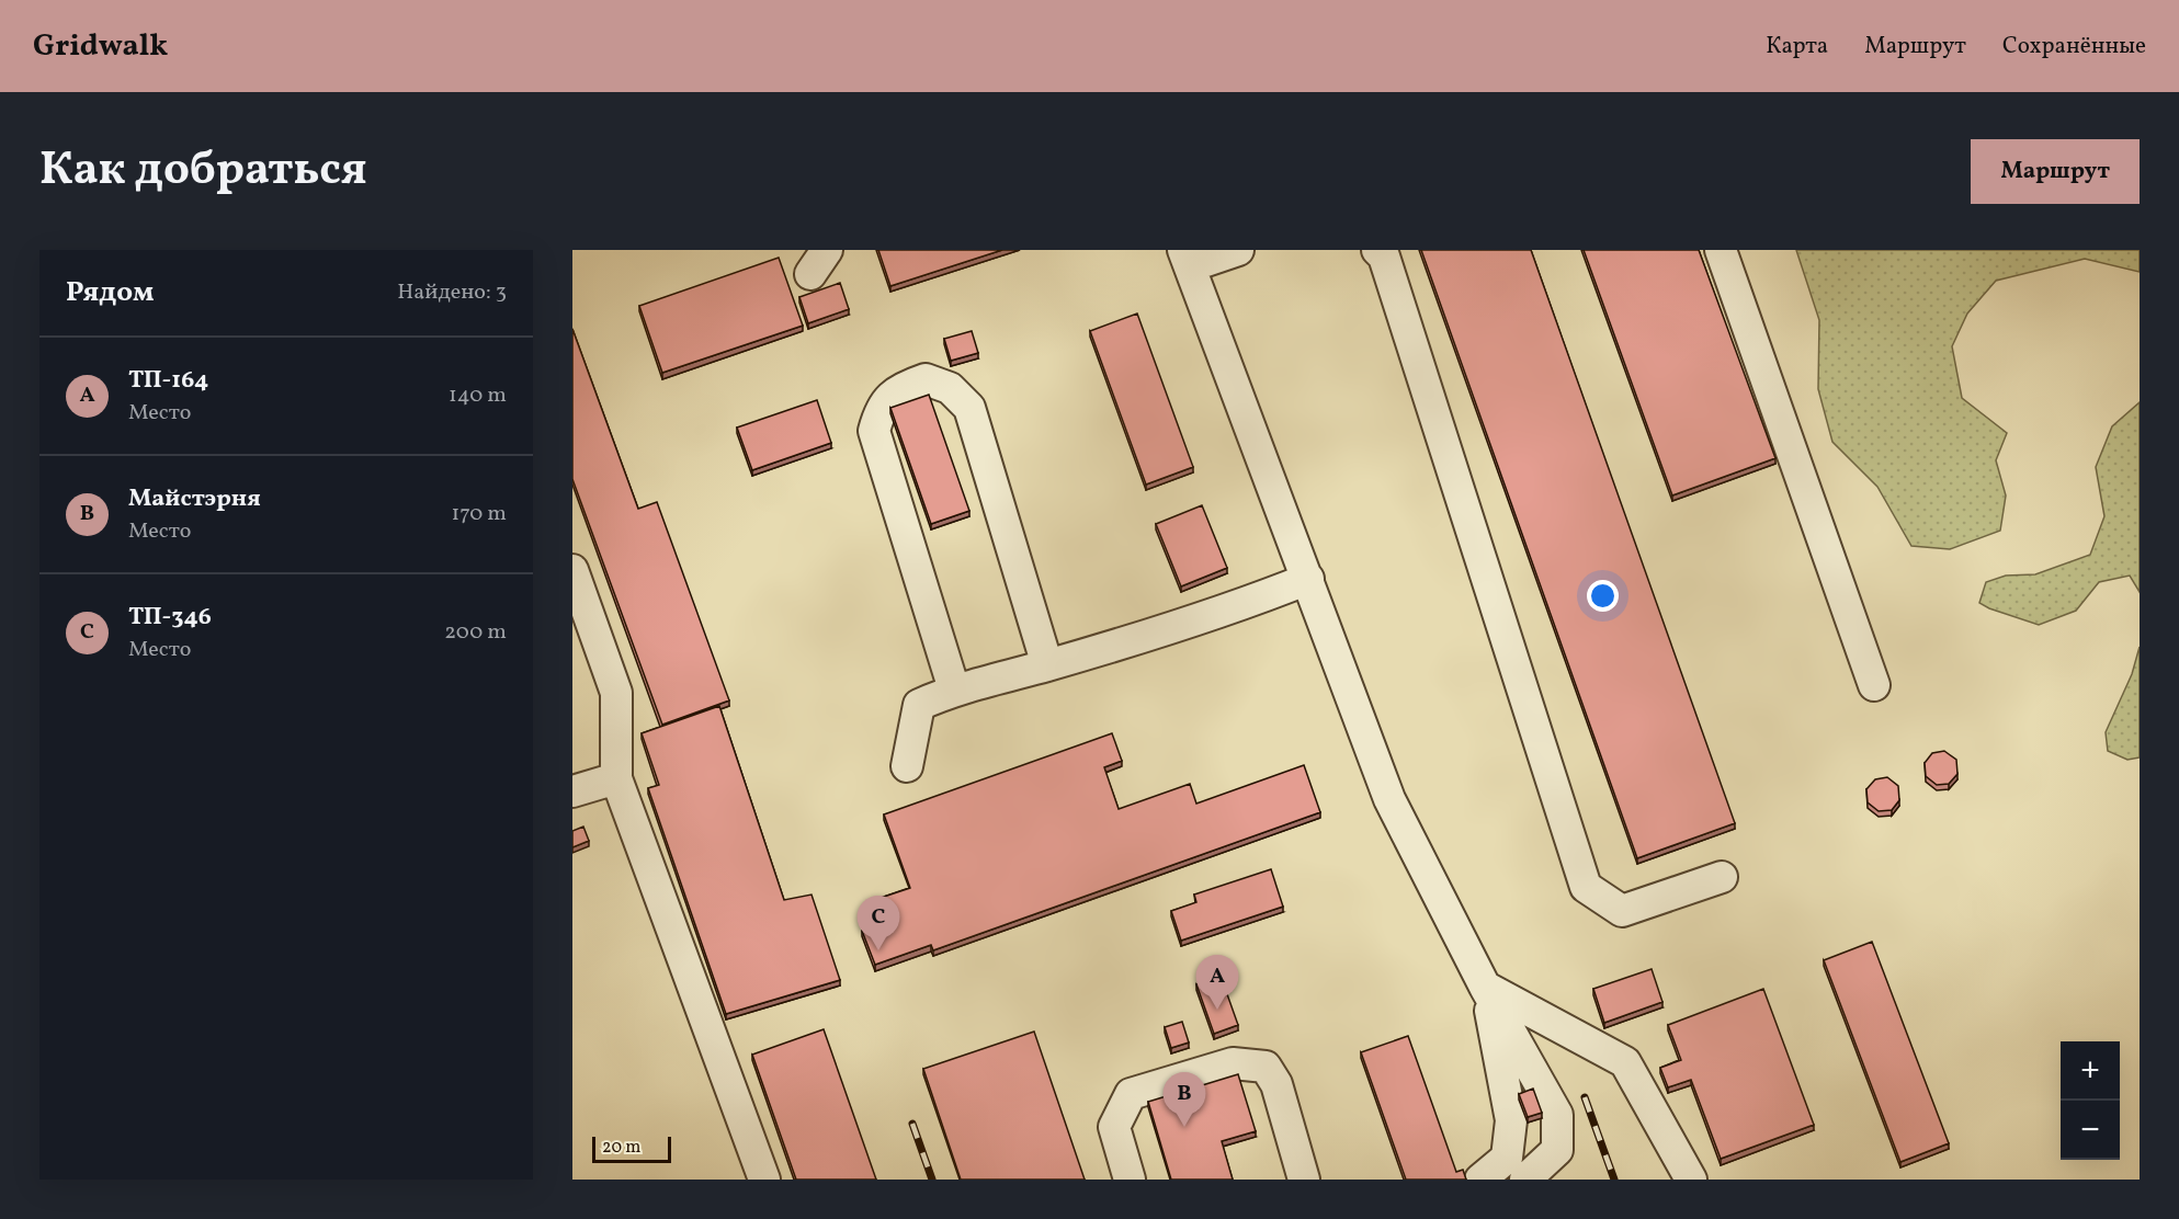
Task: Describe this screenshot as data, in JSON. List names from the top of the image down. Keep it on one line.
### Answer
{"scale_bar":"20 m","page":{"header":"Gridwalk","nav":["Карта","Маршрут","Сохранённые"],"title":"Как добраться","buttons":"Маршрут","heading":["Рядом","Найдено: 3"],"list":[{"mark":"A","name":"ТП-164","note":"Место","value":"140 m"},{"mark":"B","name":"Майстэрня","note":"Место","value":"170 m"},{"mark":"C","name":"ТП-346","note":"Место","value":"200 m"}],"pins":["C","A","B"],"map_buttons":["+","−"],"scale":"20 m"}}
